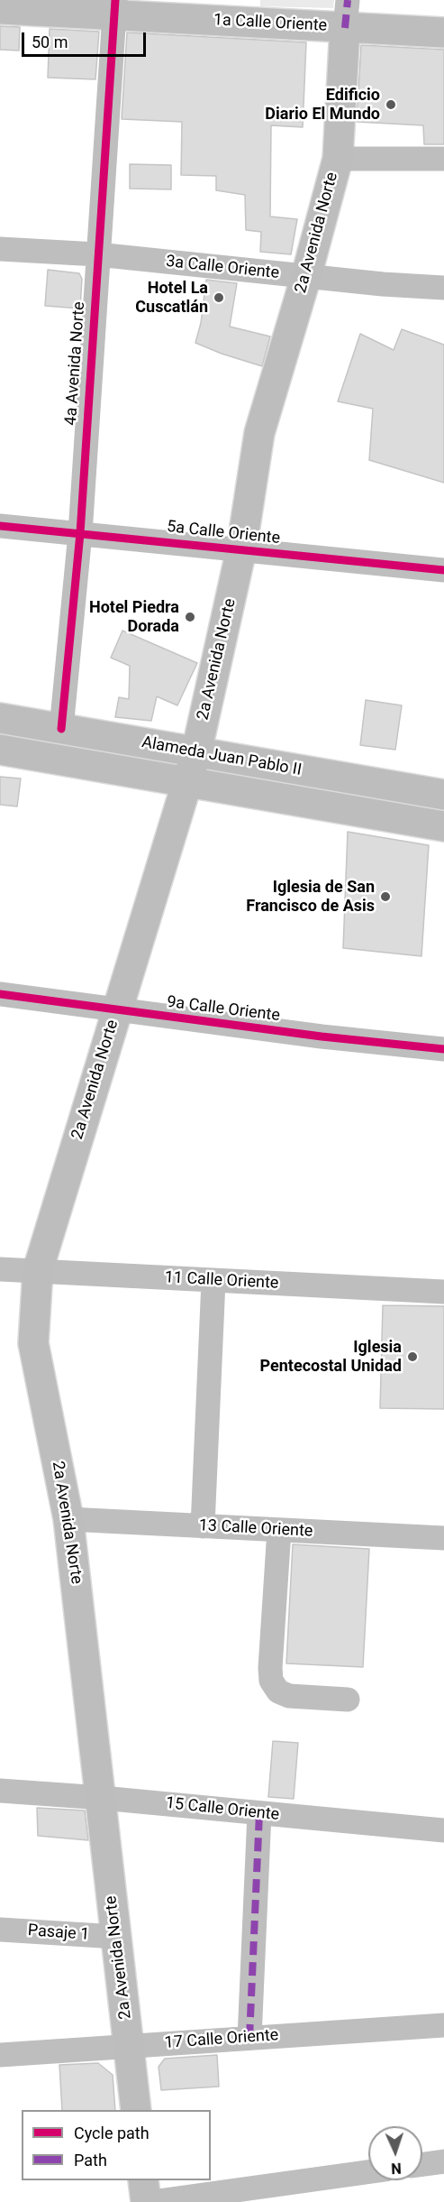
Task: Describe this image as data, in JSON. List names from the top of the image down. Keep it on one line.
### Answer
{"streets":{"main road":["1a Calle Oriente","2a Avenida Norte","Alameda Juan Pablo II"],"street":["3a Calle Oriente","4a Avenida Norte","5a Calle Oriente","9a Calle Oriente","11 Calle Oriente","13 Calle Oriente","15 Calle Oriente","Pasaje 1","17 Calle Oriente"]},"crossings":[["1a Calle Oriente","2a Avenida Norte"],["1a Calle Oriente","4a Avenida Norte"],["2a Avenida Norte","3a Calle Oriente"],["2a Avenida Norte","5a Calle Oriente"],["2a Avenida Norte","Alameda Juan Pablo II"],["2a Avenida Norte","9a Calle Oriente"],["2a Avenida Norte","11 Calle Oriente"],["2a Avenida Norte","13 Calle Oriente"],["2a Avenida Norte","15 Calle Oriente"],["2a Avenida Norte","Pasaje 1"],["2a Avenida Norte","17 Calle Oriente"],["3a Calle Oriente","4a Avenida Norte"],["4a Avenida Norte","5a Calle Oriente"],["4a Avenida Norte","Alameda Juan Pablo II"]],"places":["Edificio Diario El Mundo","Hotel La Cuscatlán","Hotel Piedra Dorada","Iglesia de San Francisco de Asis","Iglesia Pentecostal Unidad"],"legend":["Cycle path","Path"],"scale_bar":"50 m","north":"bottom"}
